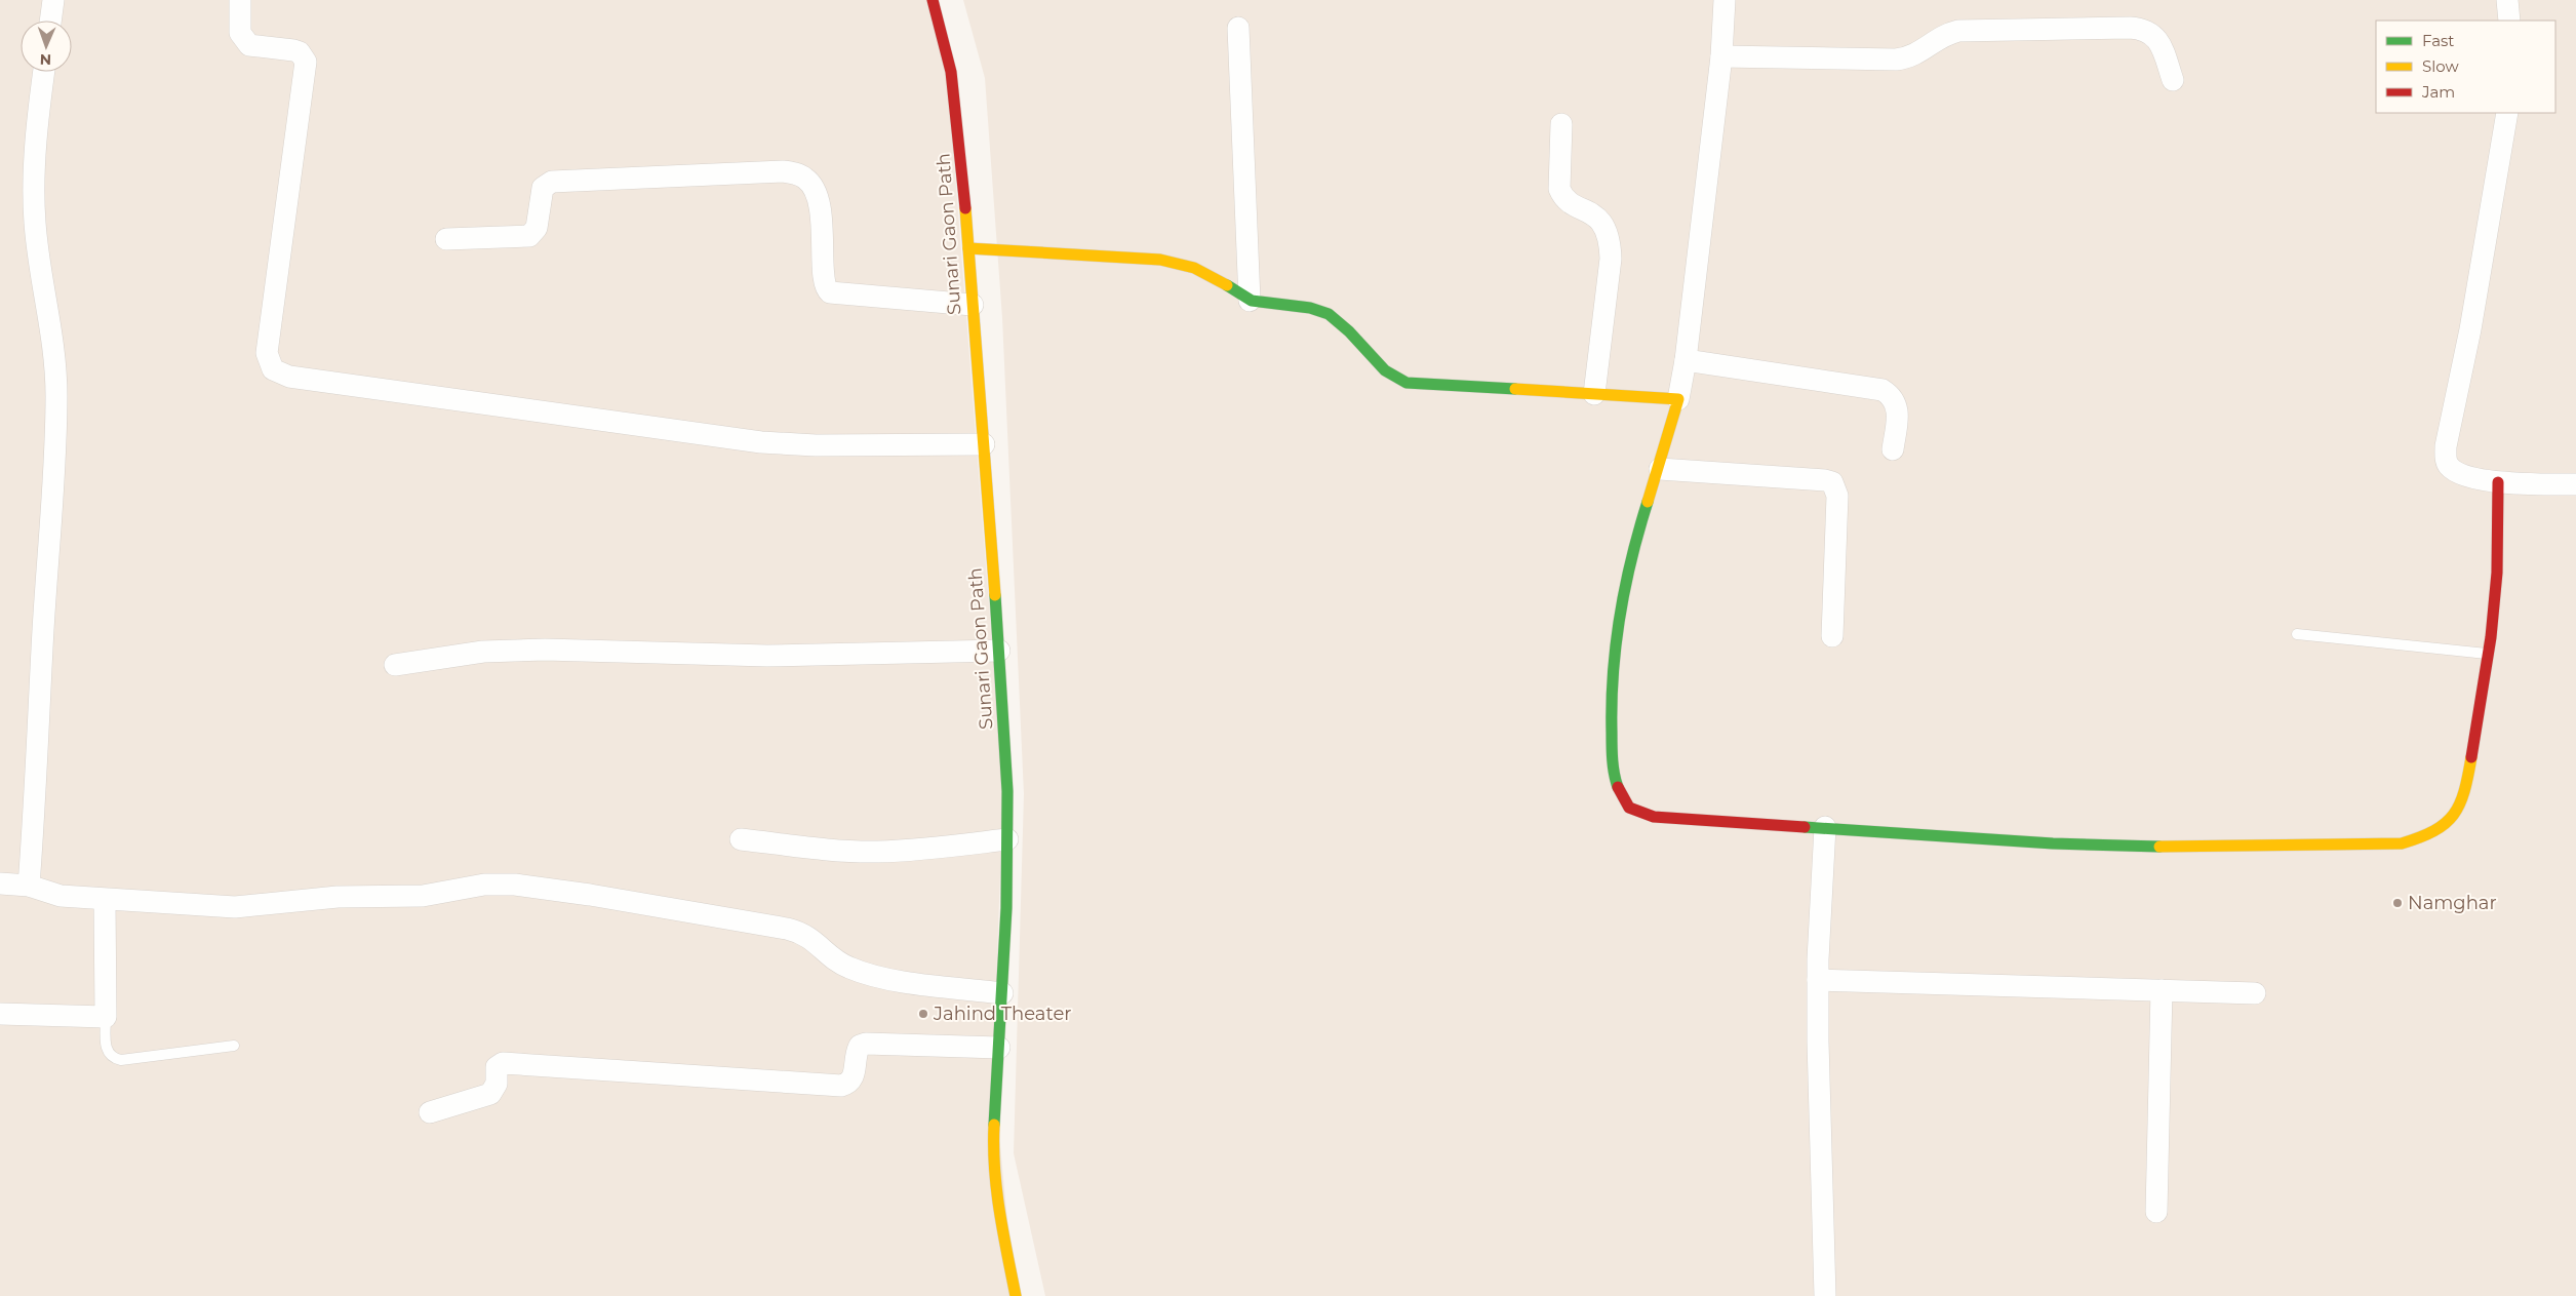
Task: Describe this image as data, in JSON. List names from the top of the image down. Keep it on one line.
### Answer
{"streets":{"street":["Sunari Gaon Path"]},"places":["Namghar","Jahind Theater"],"legend":["Fast","Slow","Jam"],"north":"bottom"}
